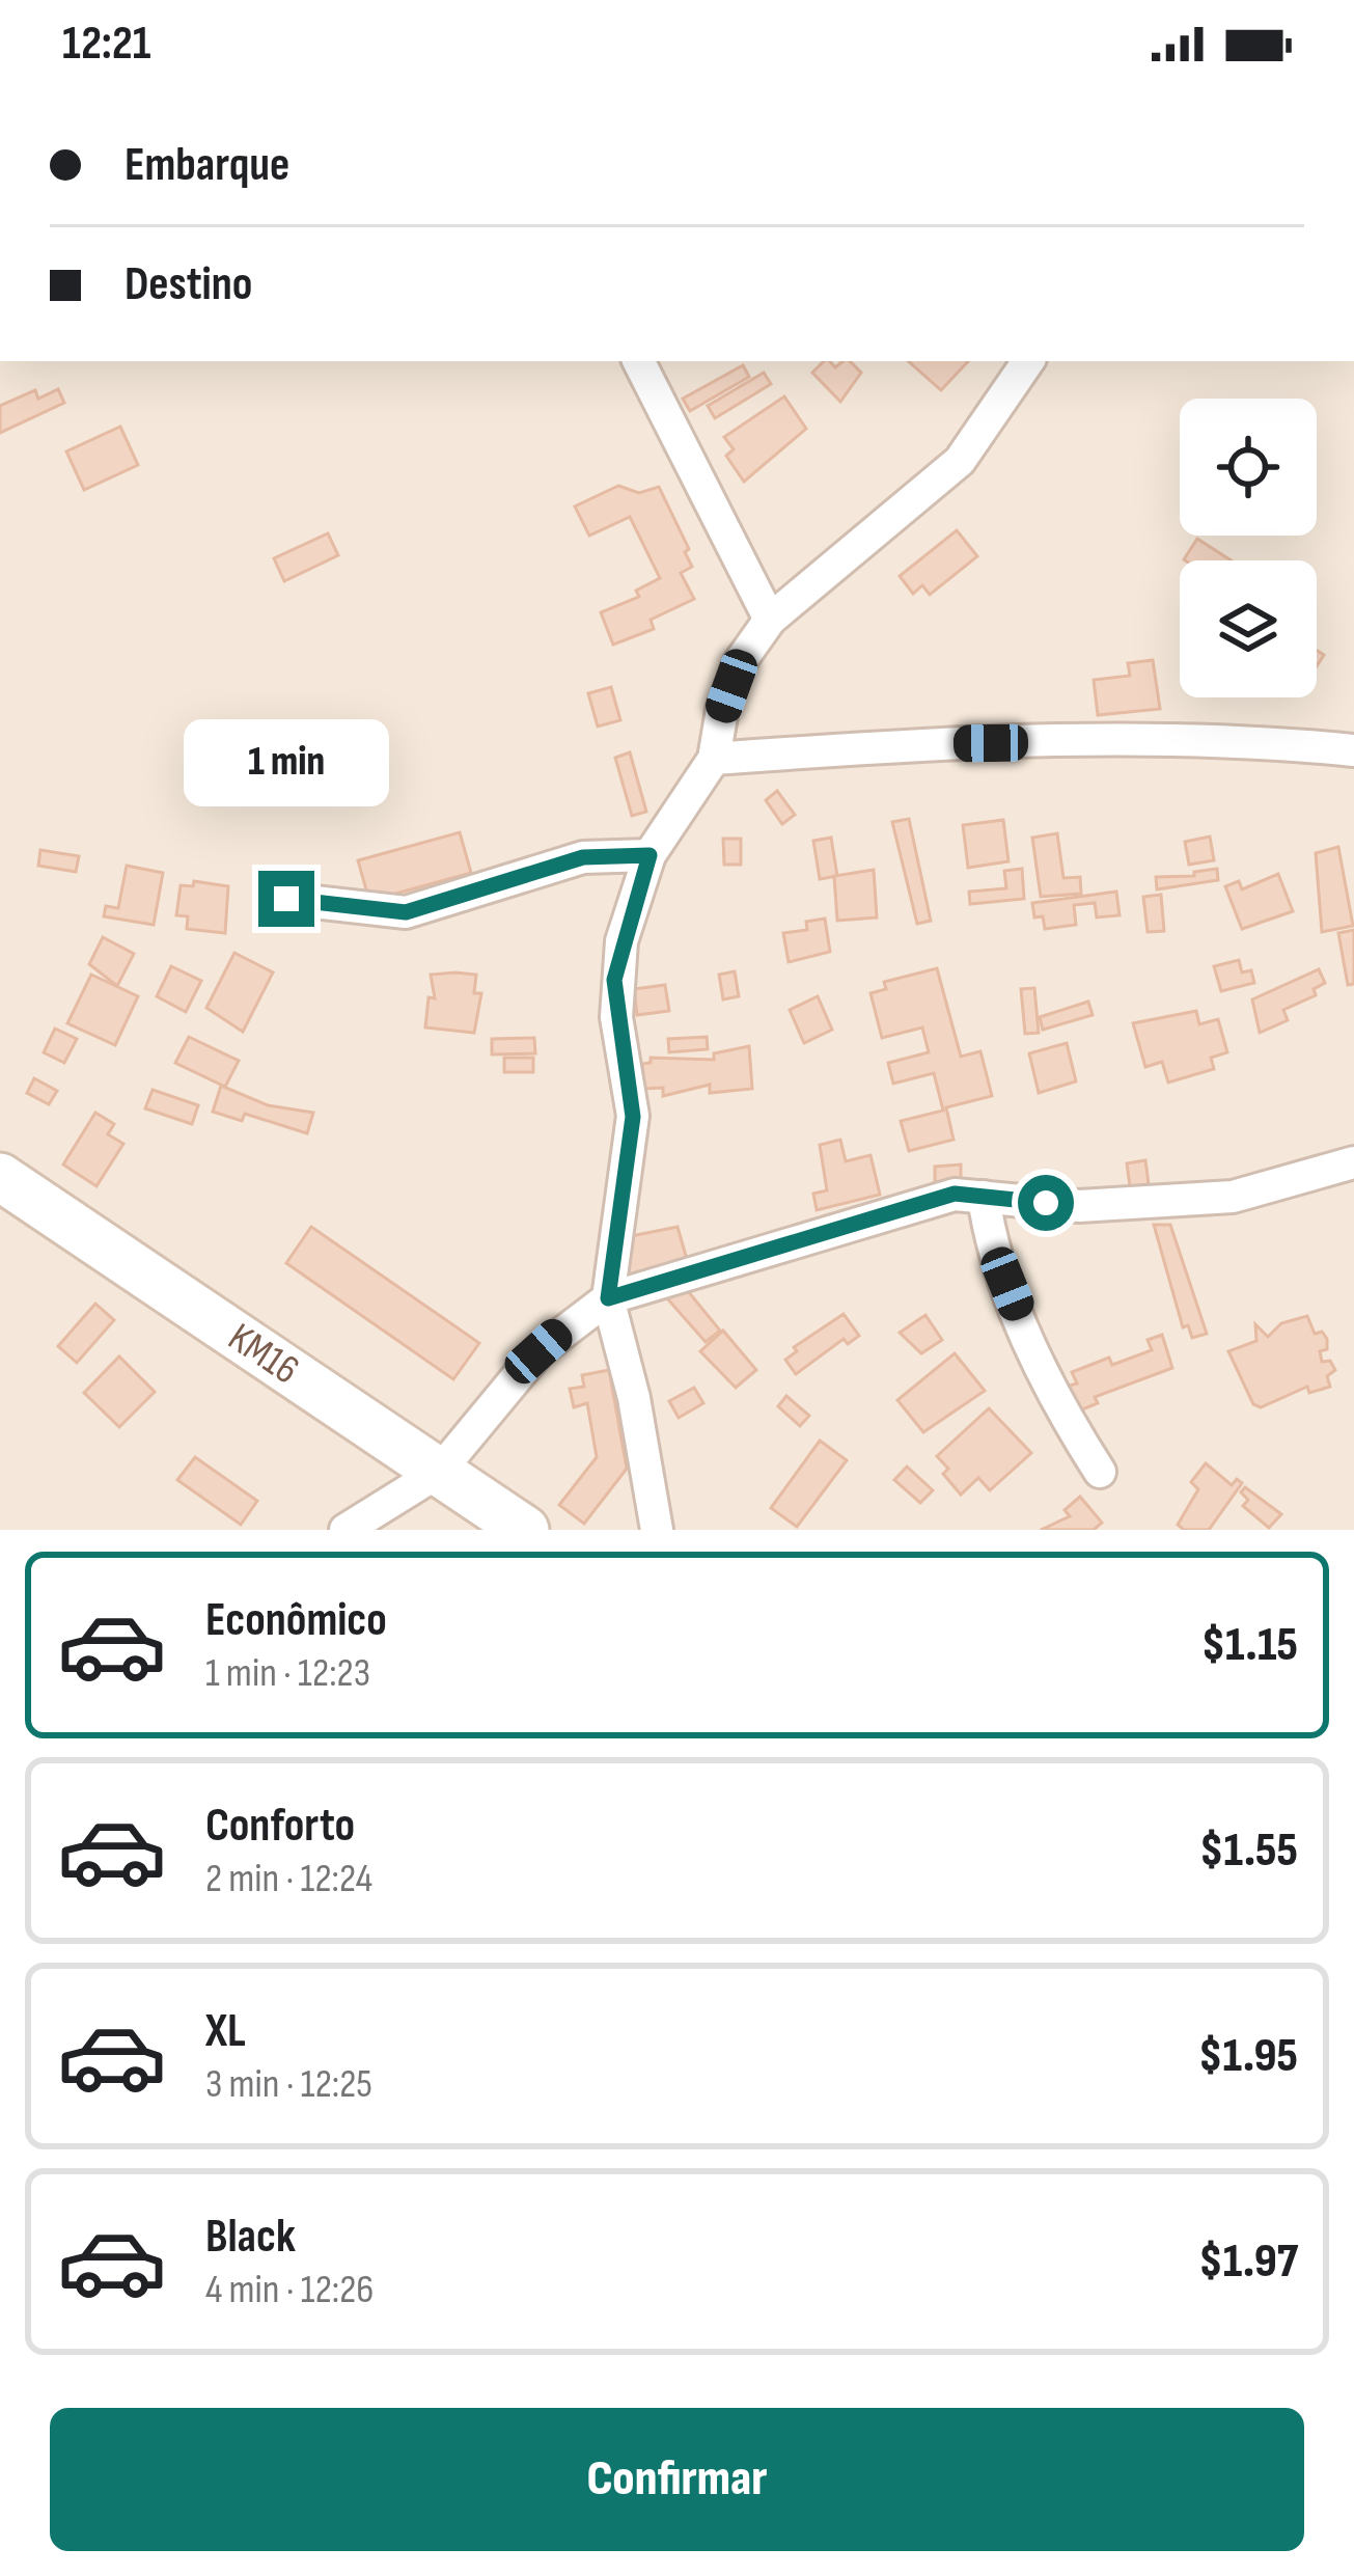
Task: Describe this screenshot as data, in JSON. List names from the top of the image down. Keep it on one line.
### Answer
{"streets":{"street":["KM16"]},"page":{"status":"12:21","banner":["Embarque","Destino"],"bubble":"1 min","list":[{"name":"Econômico","note":"1 min · 12:23","value":"$1.15"},{"name":"Conforto","note":"2 min · 12:24","value":"$1.55"},{"name":"XL","note":"3 min · 12:25","value":"$1.95"},{"name":"Black","note":"4 min · 12:26","value":"$1.97"}],"buttons":"Confirmar"}}
